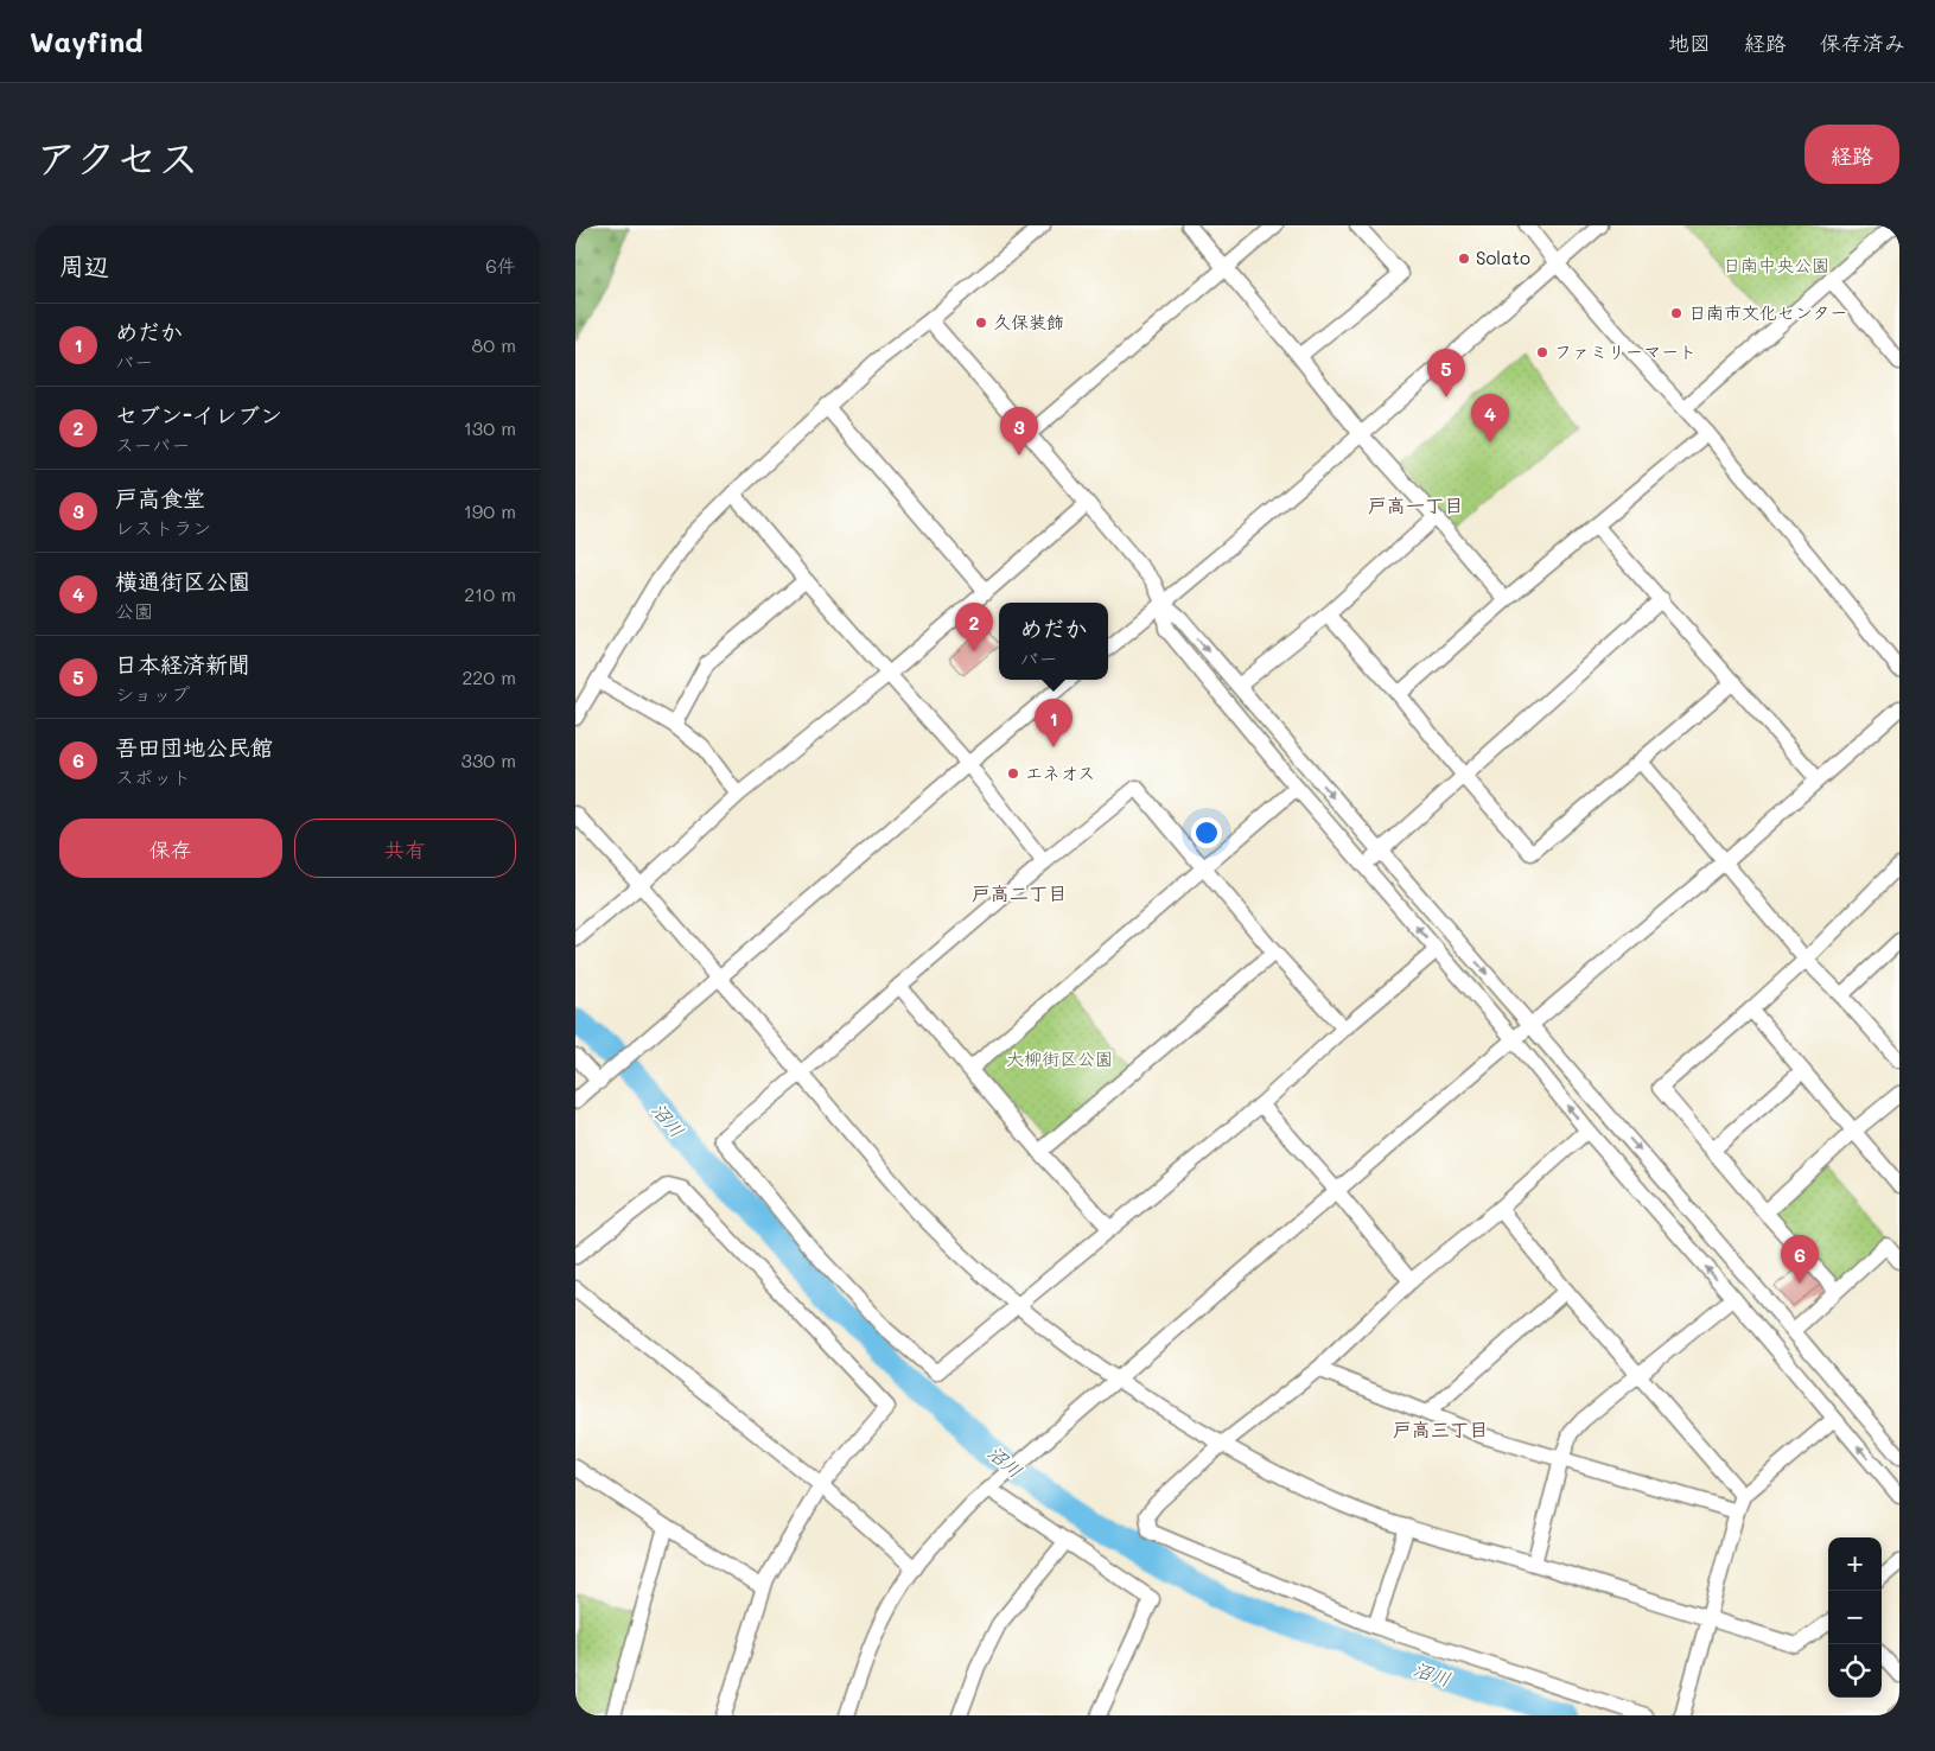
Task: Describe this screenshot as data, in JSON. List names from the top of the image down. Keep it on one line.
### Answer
{"districts":["戸高一丁目","戸高二丁目","戸高三丁目"],"water":["沼川"],"parks":["日南中央公園","大柳街区公園"],"places":["Solato","日南市文化センター","久保装飾","ファミリーマート","エネオス"],"page":{"header":"Wayfind","nav":["地図","経路","保存済み"],"title":"アクセス","buttons":["経路",["保存","共有"]],"heading":["周辺","6件"],"list":[{"mark":"1","name":"めだか","note":"バー","value":"80 m"},{"mark":"2","name":"セブン-イレブン","note":"スーパー","value":"130 m"},{"mark":"3","name":"戸高食堂","note":"レストラン","value":"190 m"},{"mark":"4","name":"横通街区公園","note":"公園","value":"210 m"},{"mark":"5","name":"日本経済新聞","note":"ショップ","value":"220 m"},{"mark":"6","name":"吾田団地公民館","note":"スポット","value":"330 m"}],"pins":["5","4","3","2","1","6"],"popup":["めだか","バー"],"map_buttons":["+","−"]}}
